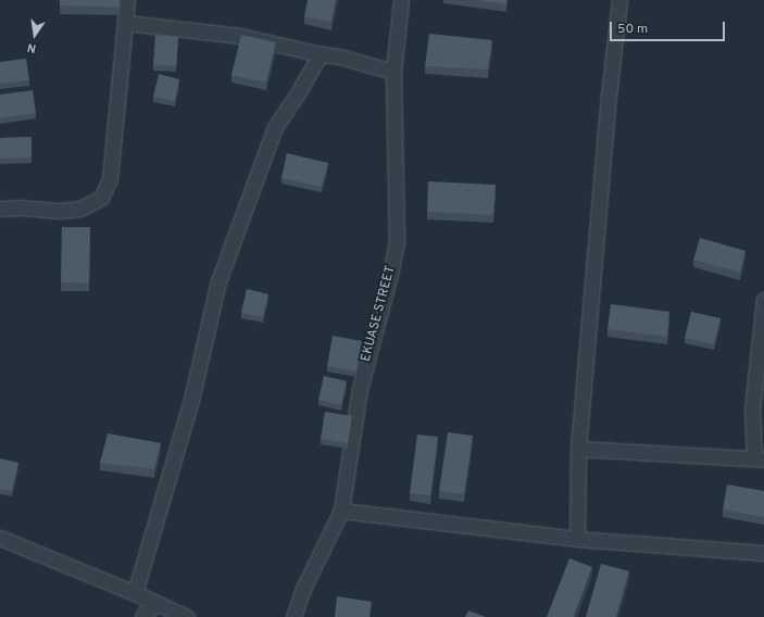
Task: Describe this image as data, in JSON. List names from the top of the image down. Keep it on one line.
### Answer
{"streets":{"street":["EKUASE STREET"]},"scale_bar":"50 m","north":"bottom"}
